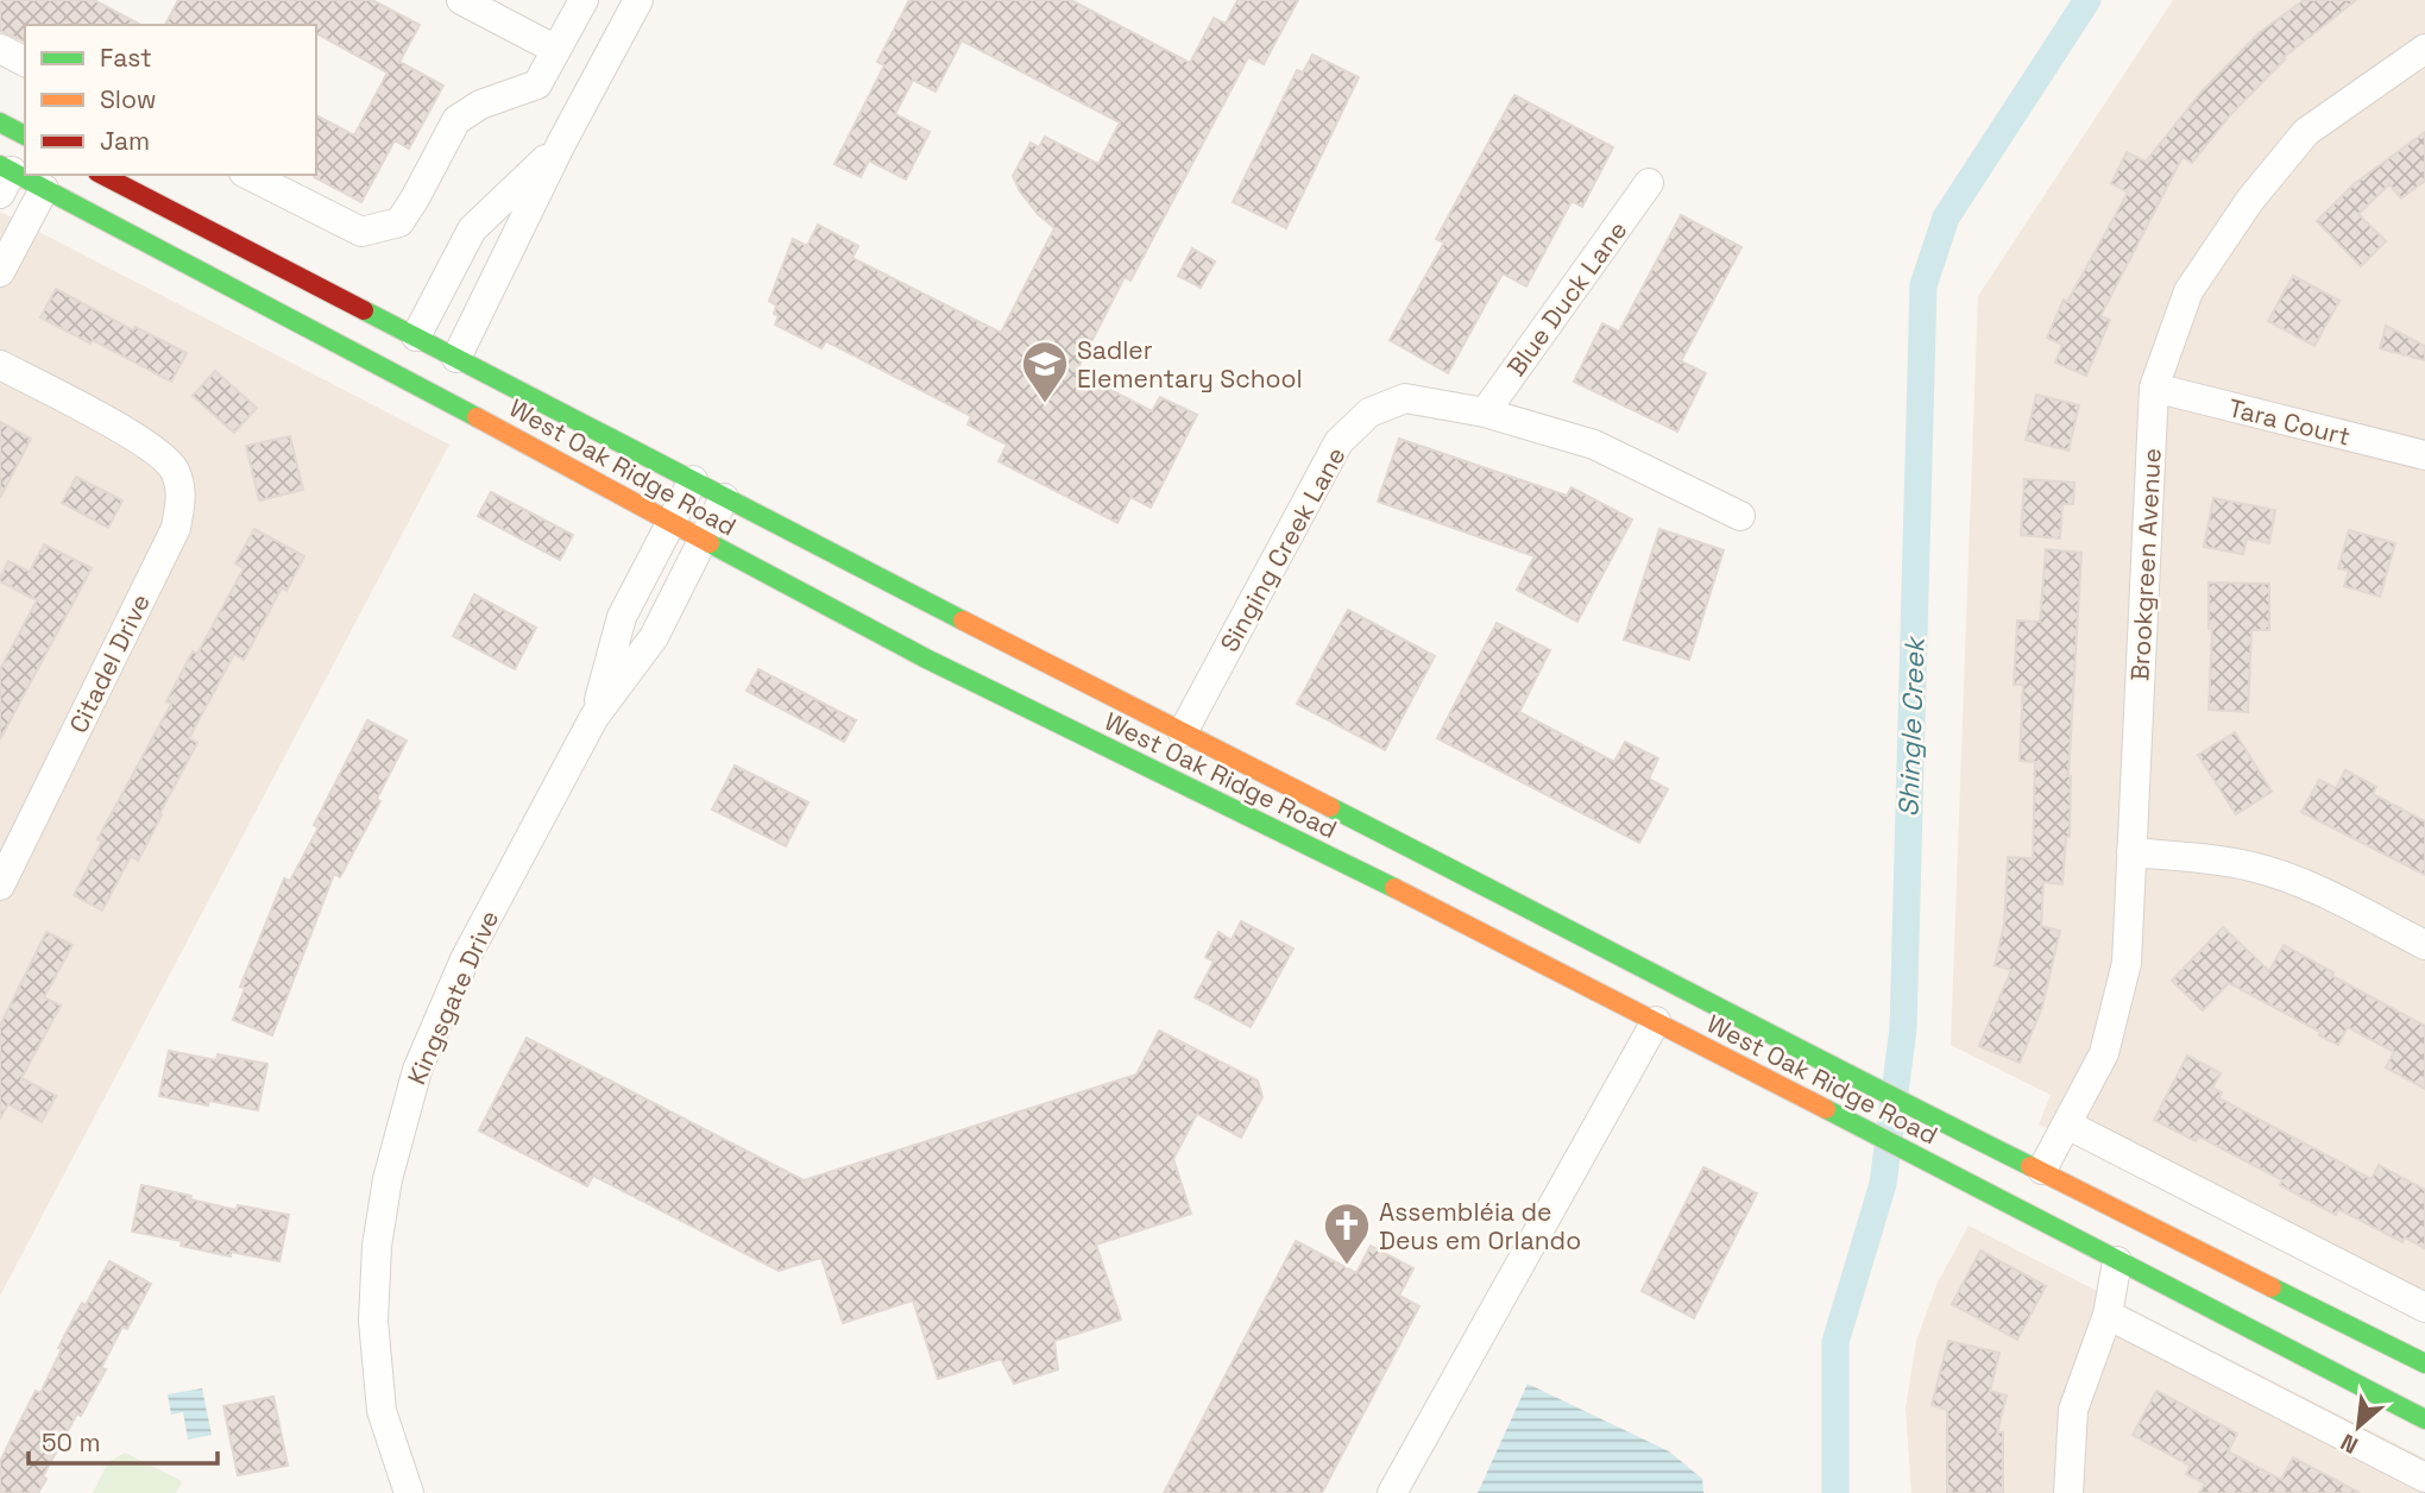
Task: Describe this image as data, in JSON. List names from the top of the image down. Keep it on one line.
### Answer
{"streets":{"street":["Blue Duck Lane","Tara Court","West Oak Ridge Road","Singing Creek Lane","Brookgreen Avenue","Citadel Drive","Kingsgate Drive"]},"crossings":[["Blue Duck Lane","Singing Creek Lane"],["Tara Court","Brookgreen Avenue"],["West Oak Ridge Road","Singing Creek Lane"],["West Oak Ridge Road","Brookgreen Avenue"],["West Oak Ridge Road","Kingsgate Drive"]],"water":["Shingle Creek"],"places":{"school or university":["Sadler Elementary School"],"church":["Assembléia de Deus em Orlando"]},"legend":["Fast","Slow","Jam"],"scale_bar":"50 m","north":"bottom left"}
